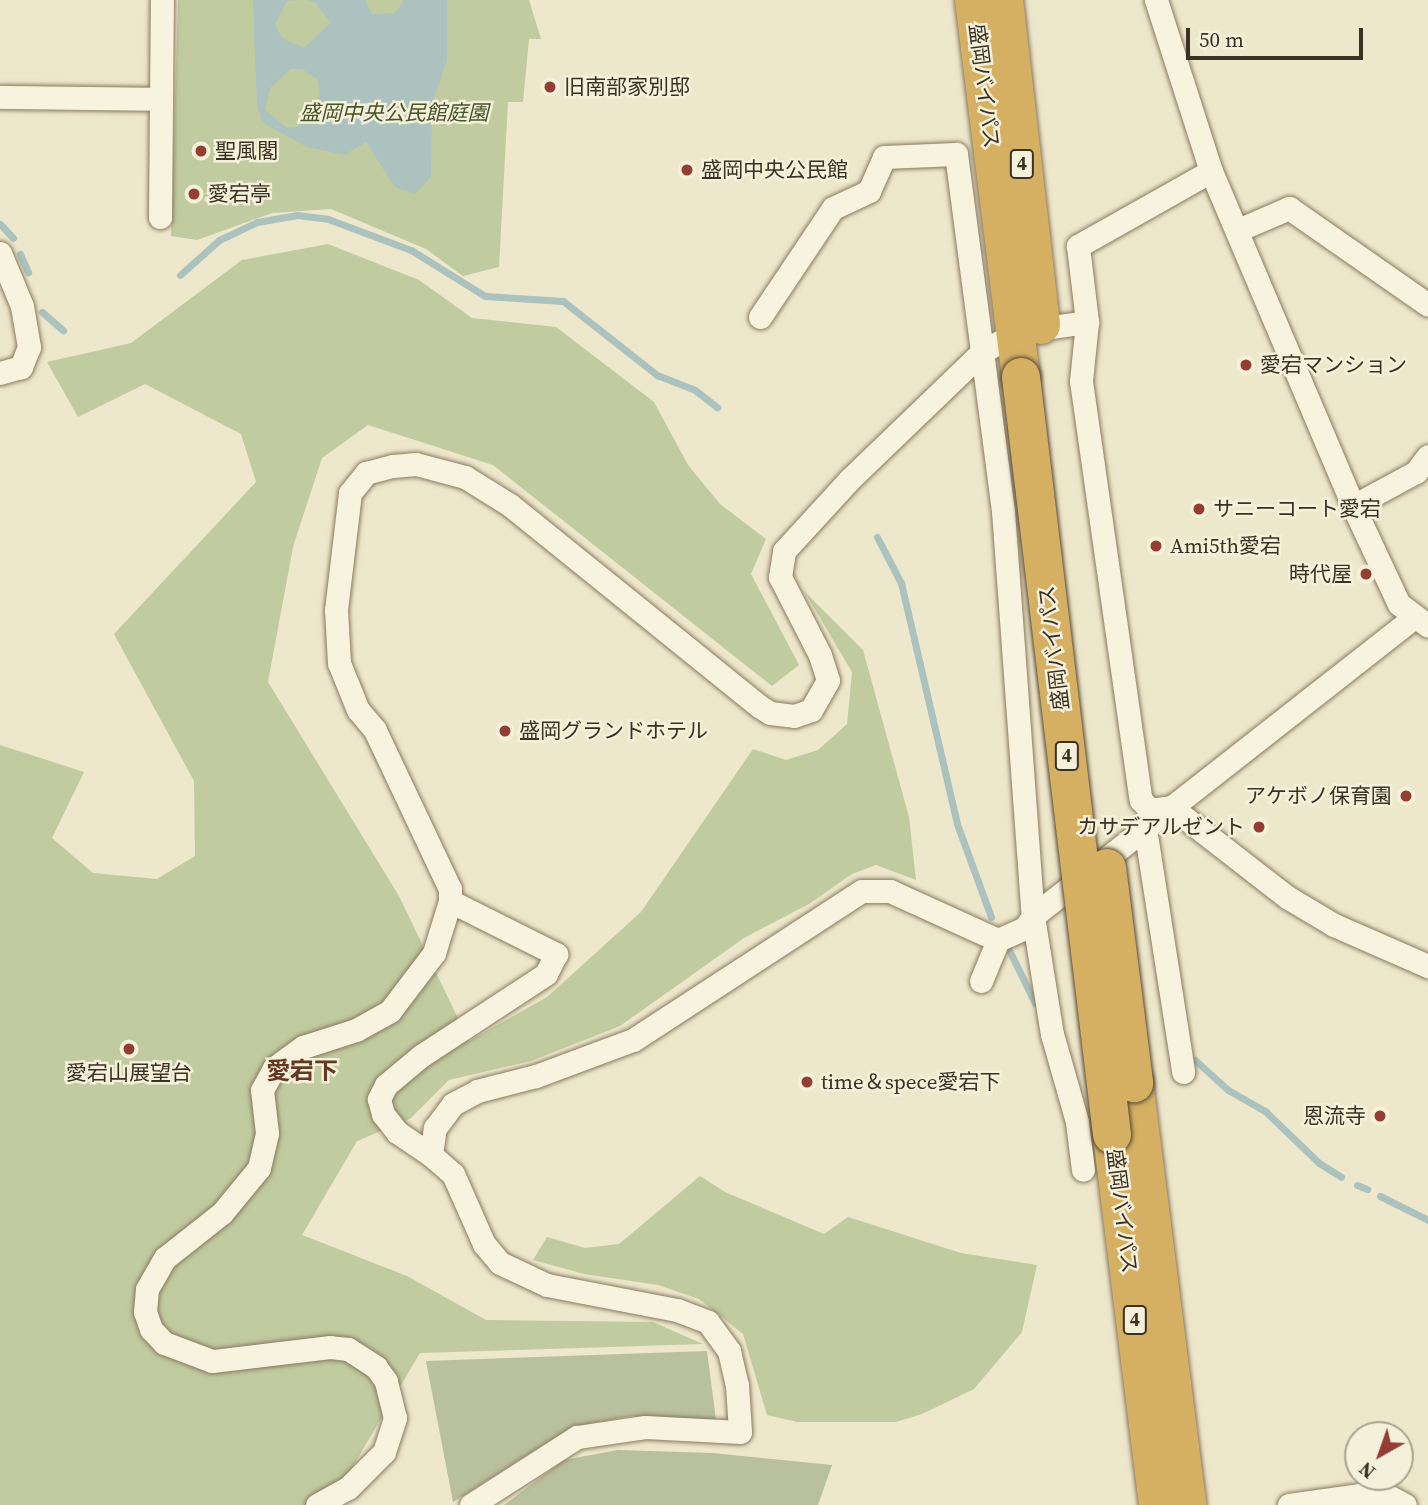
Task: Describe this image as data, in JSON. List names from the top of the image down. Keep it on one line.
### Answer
{"streets":{"highway":["盛岡バイパス","4"]},"districts":["愛宕下"],"parks":["盛岡中央公民館庭園"],"places":["旧南部家別邸","聖風閣","盛岡中央公民館","愛宕亭","愛宕マンション","サニーコート愛宕","Ami5th愛宕","時代屋","盛岡グランドホテル","アケボノ保育園","カサデアルゼント","愛宕山展望台","time＆spece愛宕下","恩流寺"],"scale_bar":"50 m","north":"bottom left"}
